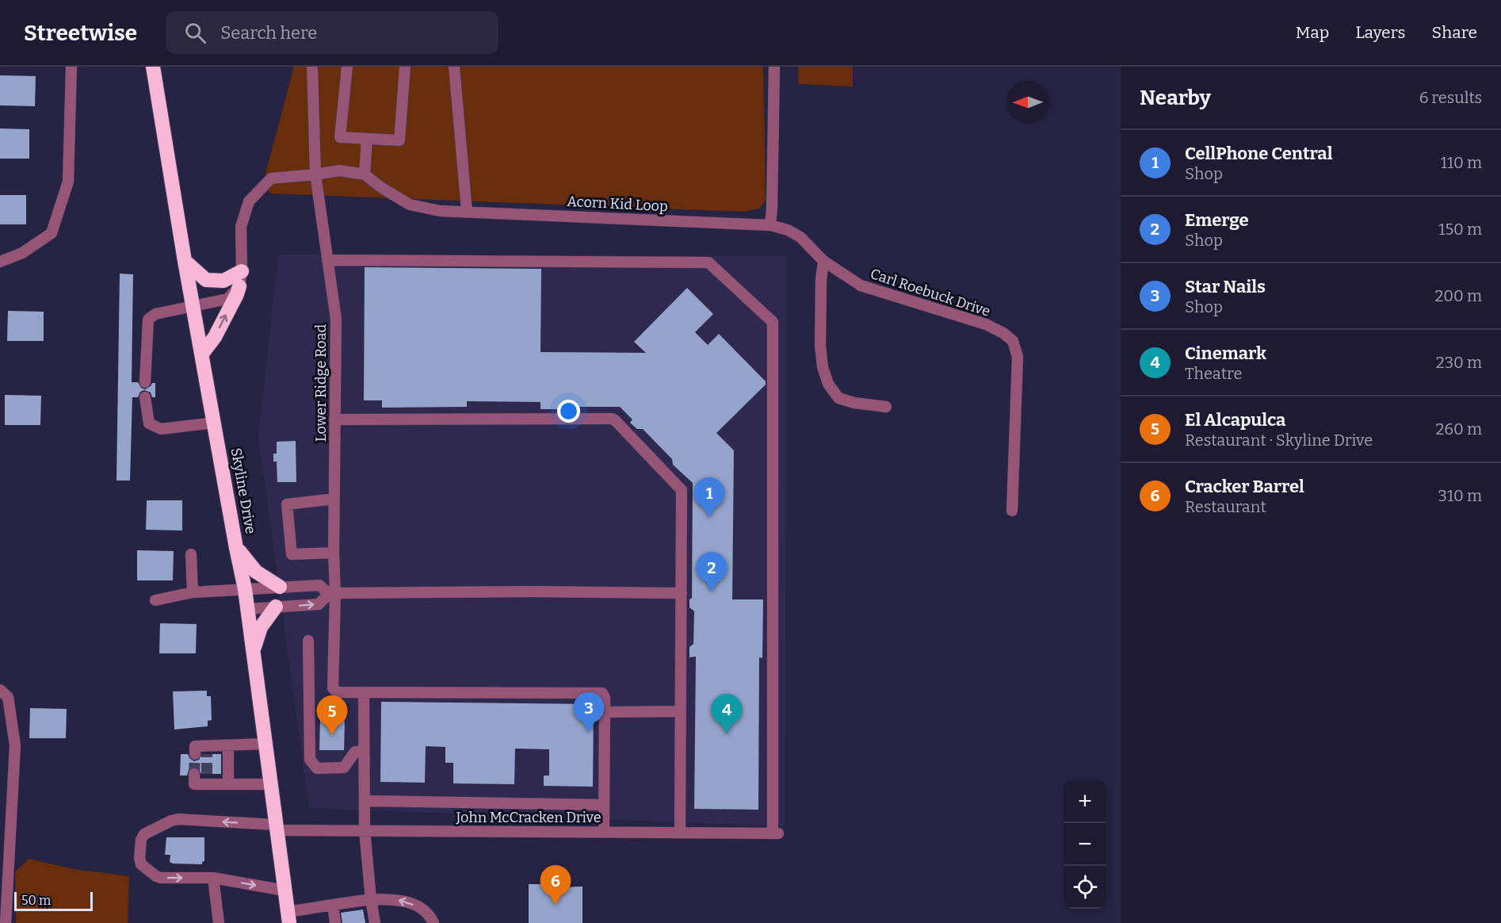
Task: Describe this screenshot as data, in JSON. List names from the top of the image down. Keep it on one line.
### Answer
{"streets":{"highway":["Skyline Drive"],"street":["Acorn Kid Loop","Carl Roebuck Drive","Lower Ridge Road","John McCracken Drive"]},"crossings":[["Acorn Kid Loop","Carl Roebuck Drive"],["Acorn Kid Loop","Lower Ridge Road"],["Lower Ridge Road","John McCracken Drive"],["Skyline Drive","John McCracken Drive"]],"scale_bar":"50 m","north":"left","page":{"header":"Streetwise","search":"Search here","nav":["Map","Layers","Share"],"heading":["Nearby","6 results"],"list":[{"mark":"1","name":"CellPhone Central","note":"Shop","value":"110 m"},{"mark":"2","name":"Emerge","note":"Shop","value":"150 m"},{"mark":"3","name":"Star Nails","note":"Shop","value":"200 m"},{"mark":"4","name":"Cinemark","note":"Theatre","value":"230 m"},{"mark":"5","name":"El Alcapulca","note":"Restaurant · Skyline Drive","value":"260 m"},{"mark":"6","name":"Cracker Barrel","note":"Restaurant","value":"310 m"}],"pins":["1","2","3","4","5","6"],"map_buttons":["+","−"],"scale":"50 m"}}
